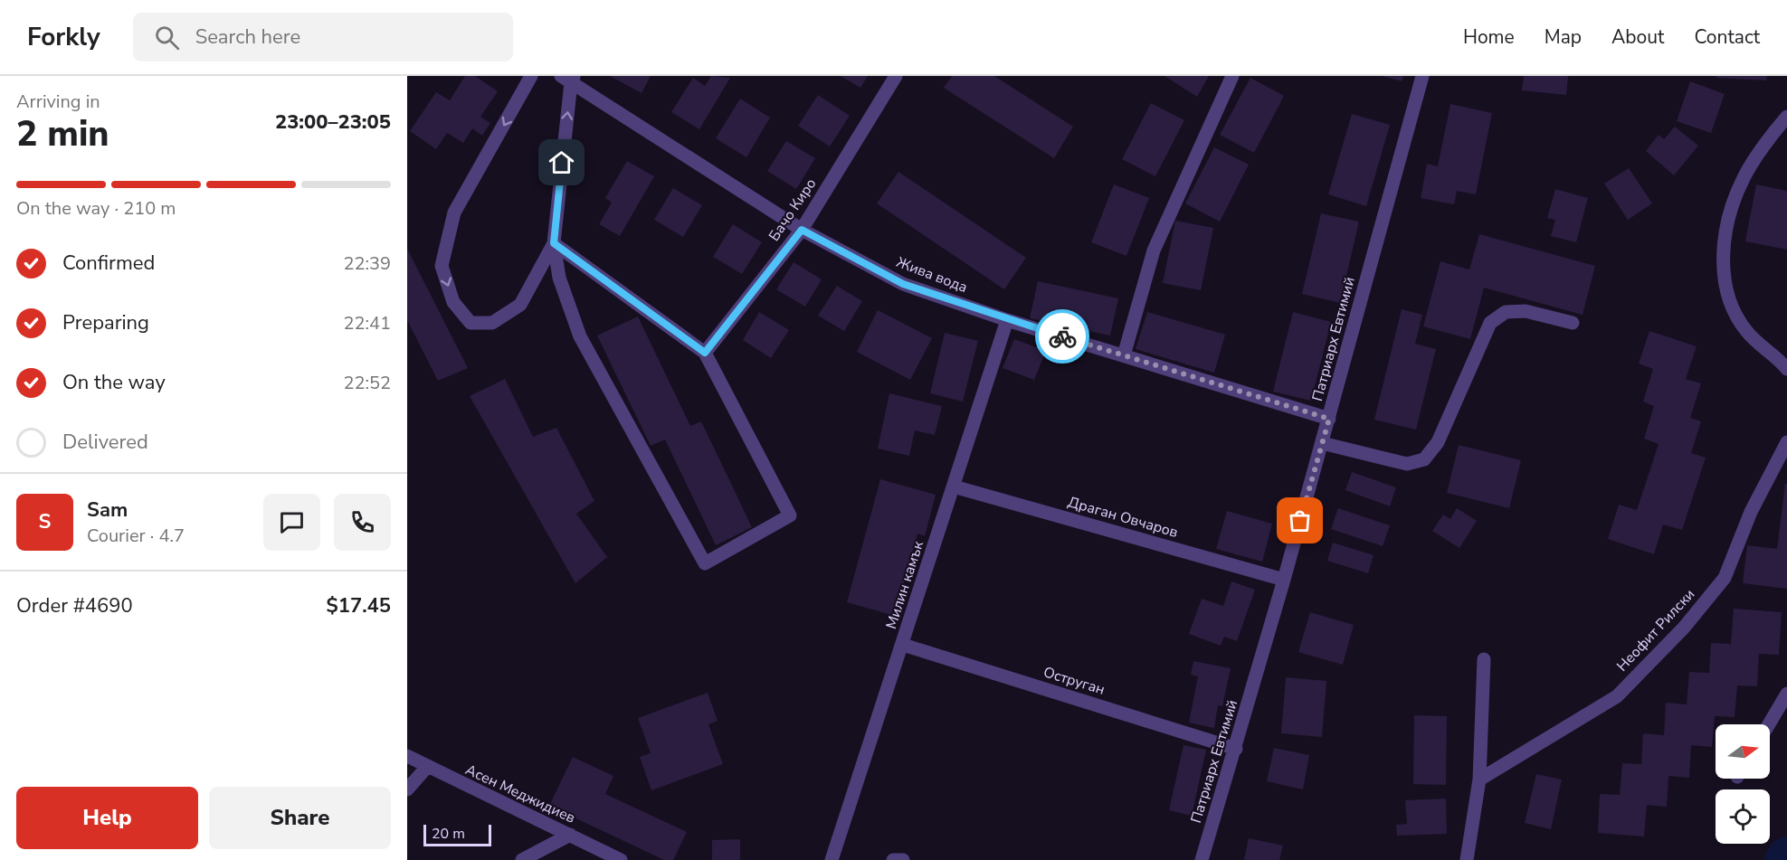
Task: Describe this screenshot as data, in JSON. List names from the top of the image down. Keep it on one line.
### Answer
{"streets":{"street":["Бачо Киро","Жива вода","Патриарх Евтимий","Драган Овчаров","Милин камък","Неофит Рилски","Оструган","Асен Меджидиев"]},"crossings":[["Бачо Киро","Жива вода"],["Жива вода","Патриарх Евтимий"],["Жива вода","Милин камък"],["Патриарх Евтимий","Драган Овчаров"],["Патриарх Евтимий","Оструган"],["Драган Овчаров","Милин камък"],["Милин камък","Оструган"]],"scale_bar":"20 m","north":"right","page":{"header":"Forkly","search":"Search here","nav":["Home","Map","About","Contact"],"heading":["2 min","Arriving in","23:00–23:05"],"panel":["Sam","Courier · 4.7","Order #4690","$17.45"],"bar":"On the way · 210 m","list":[["Confirmed","22:39"],["Preparing","22:41"],["On the way","22:52"],"Delivered"],"round":"S","buttons":["Help","Share"],"scale":"20 m"}}
